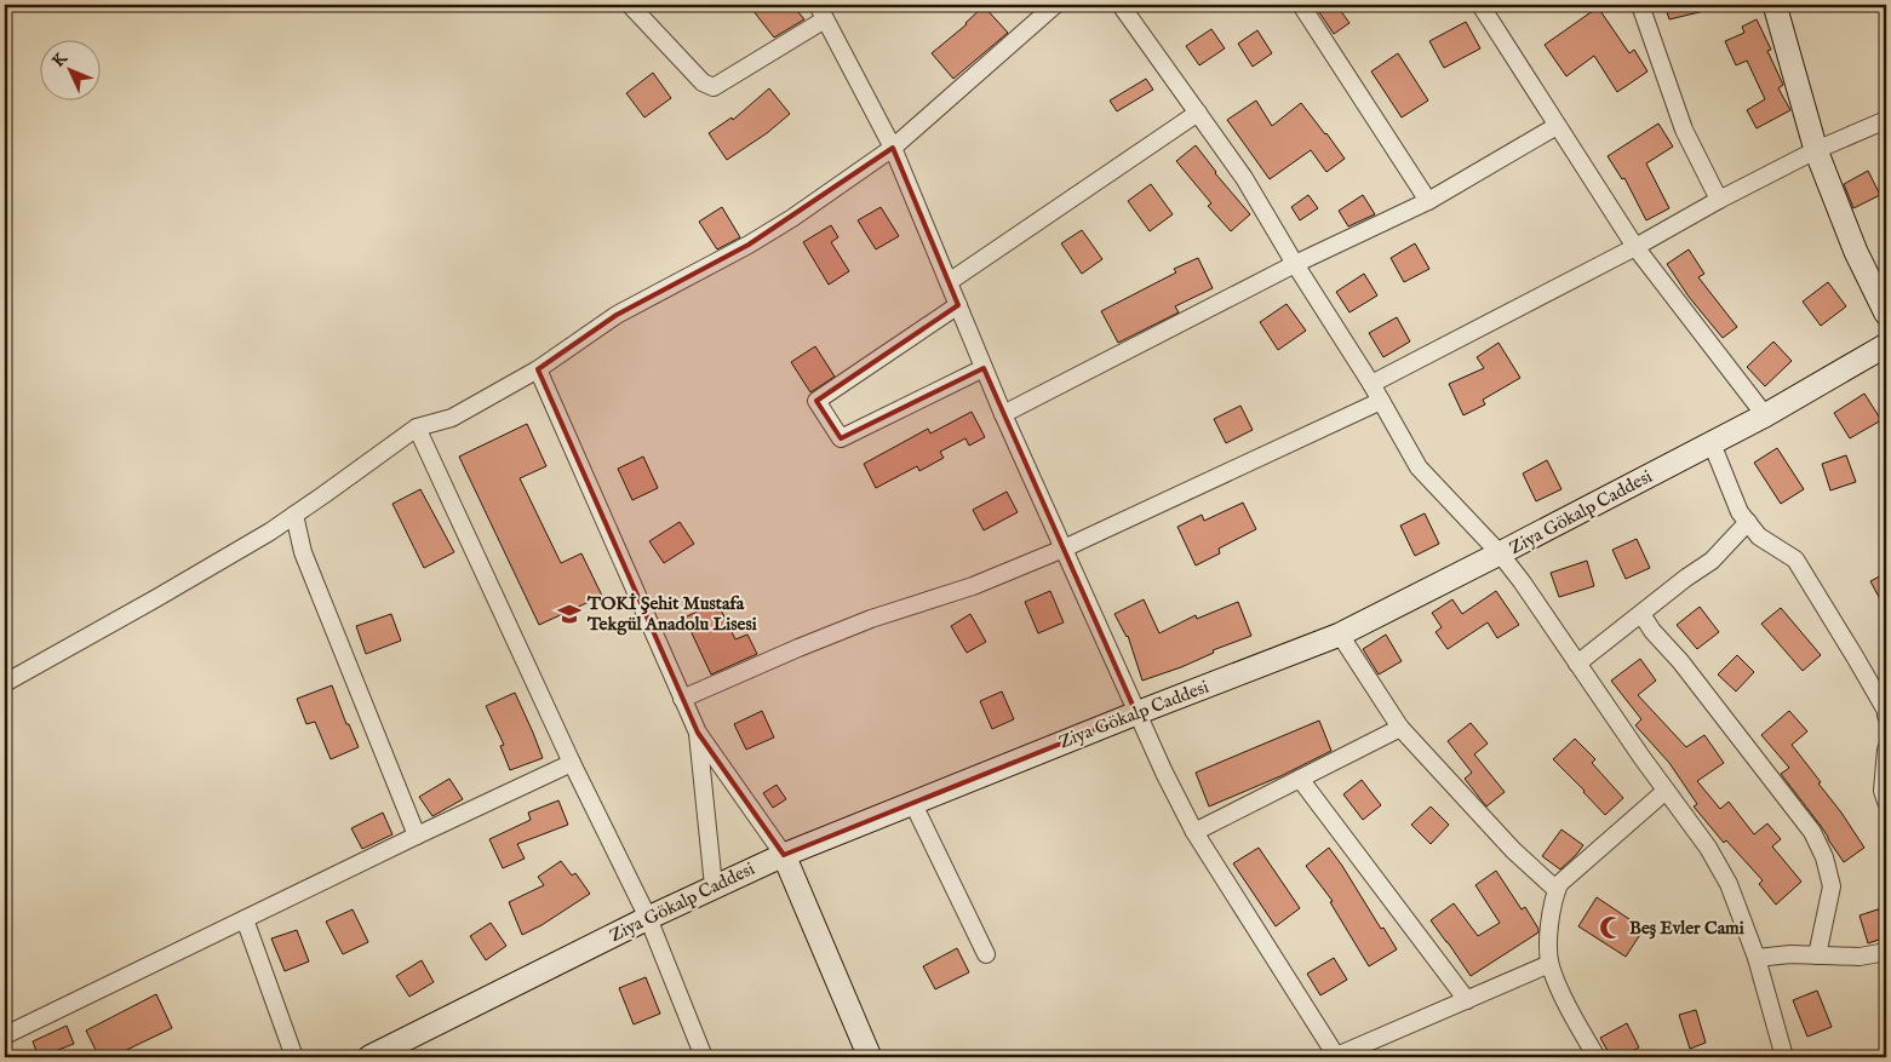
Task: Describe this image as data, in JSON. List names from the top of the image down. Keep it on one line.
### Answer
{"streets":{"street":["Ziya Gökalp Caddesi"]},"places":{"school or university":["TOKİ Şehit Mustafa Tekgül Anadolu Lisesi"],"mosque":["Beş Evler Cami"]},"north":"top left"}
